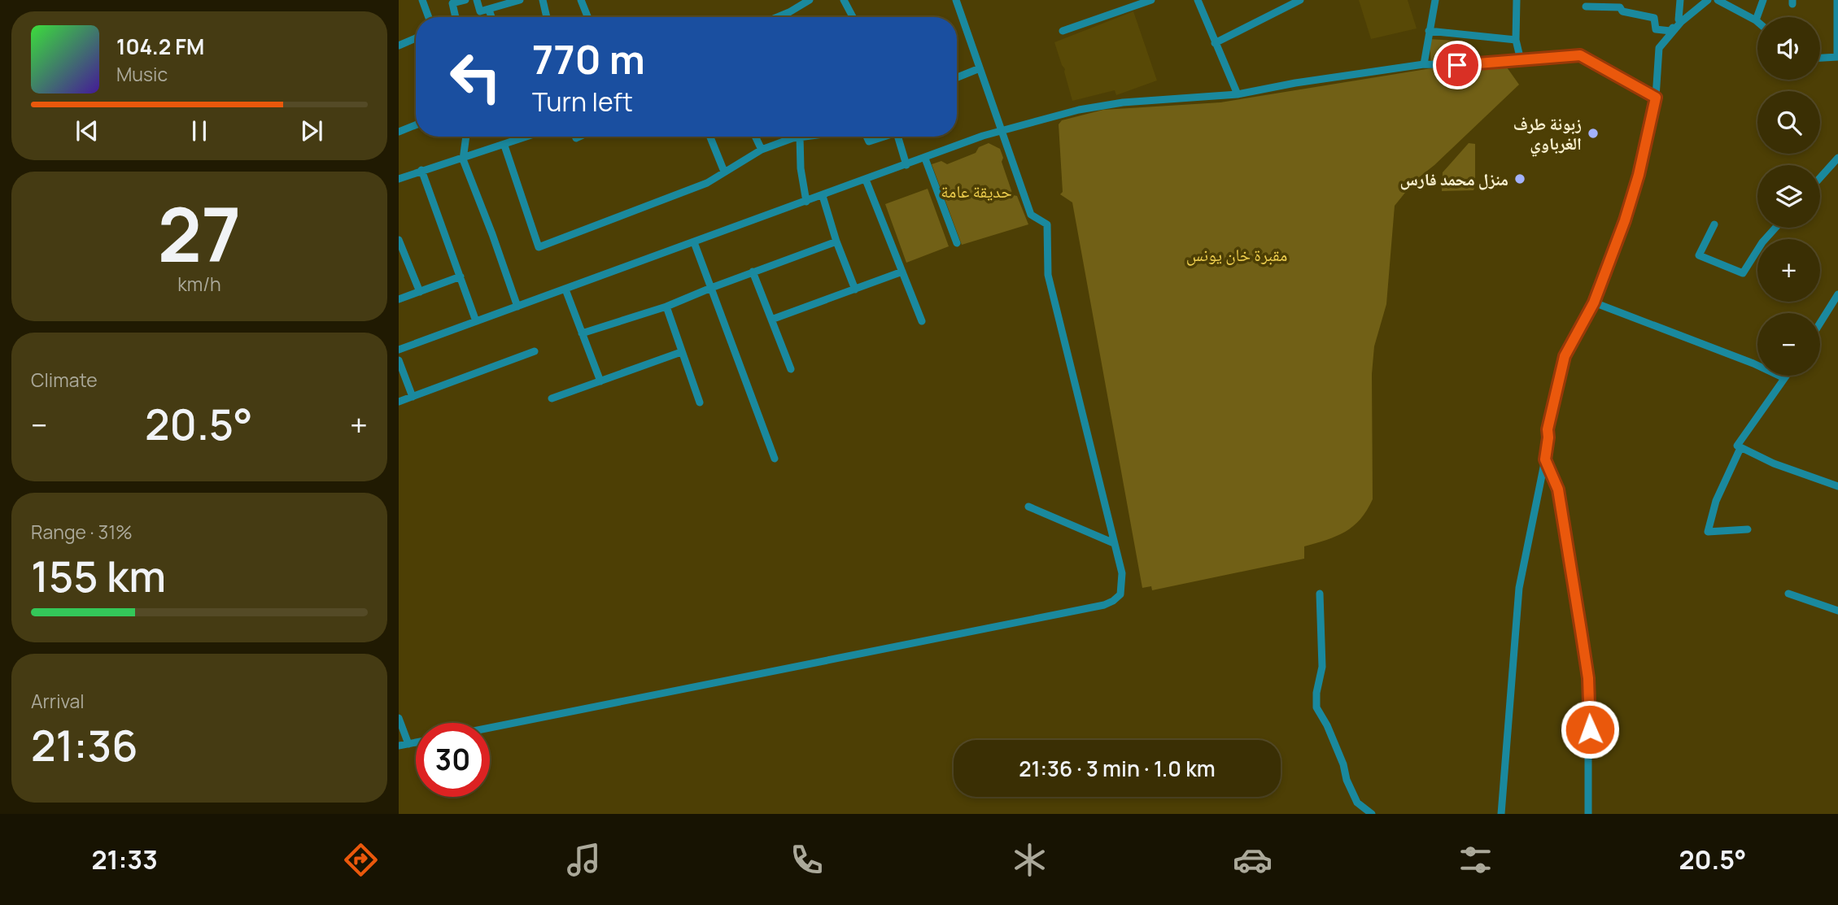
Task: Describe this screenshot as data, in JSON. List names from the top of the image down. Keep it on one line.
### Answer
{"parks":["حديقة عامة","مقبرة خان يونس"],"places":["زبونة طرف الغرباوي","منزل محمد فارس"],"page":{"map_buttons":["+","−"],"turn":["770 m","Turn left"],"song":["104.2 FM","Music"],"tile":[["27","km/h"],"Climate",["Range · 31%","155 km"],["Arrival","21:36"]],"heat":["−","20.5°","+"],"limit":"30","trip":"21:36 · 3 min · 1.0 km","tabs":["21:33","20.5°"]}}
